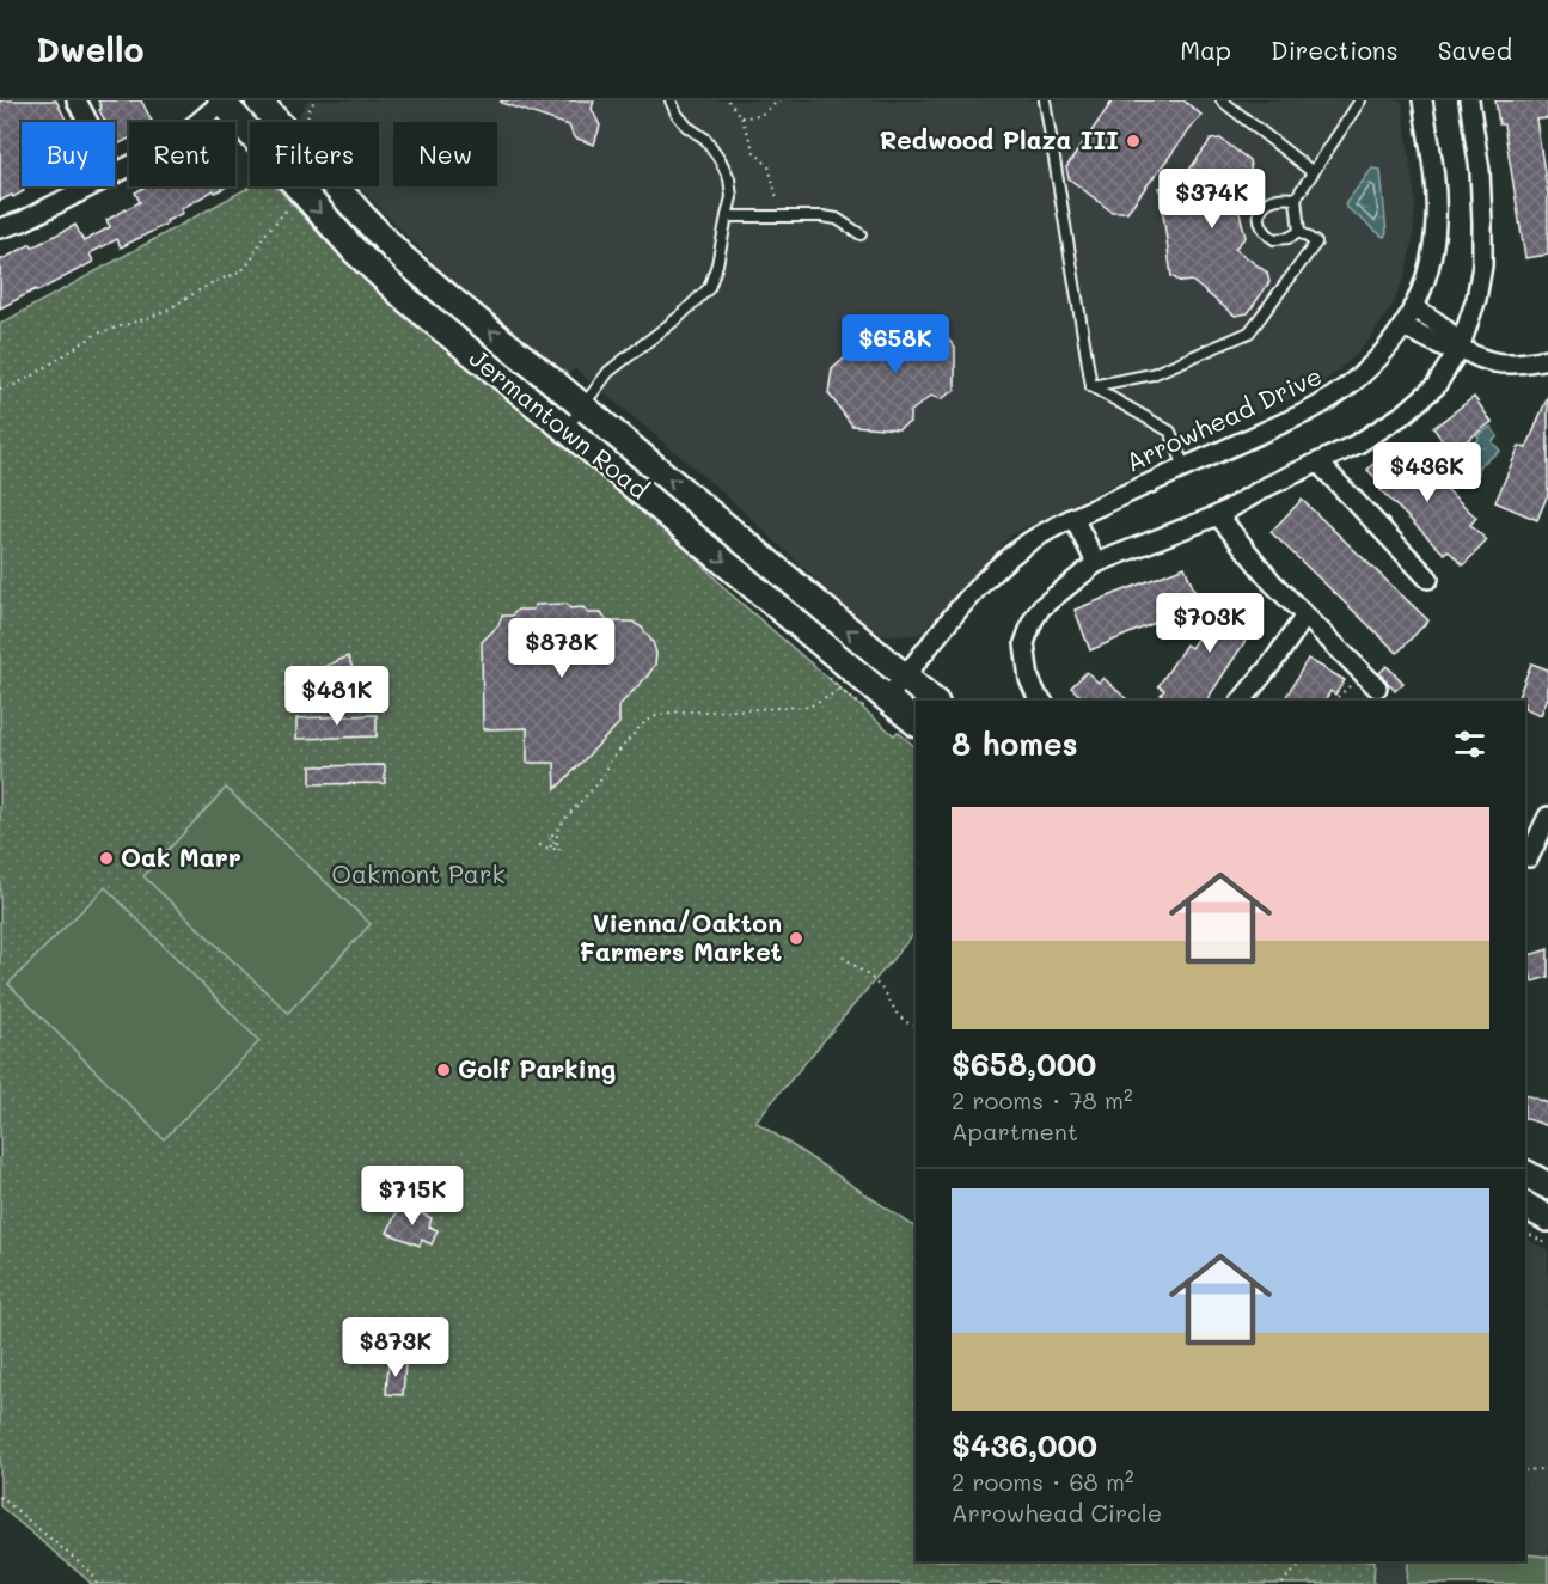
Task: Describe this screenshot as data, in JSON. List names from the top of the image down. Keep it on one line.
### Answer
{"streets":{"main road":["Jermantown Road"],"street":["Arrowhead Drive"]},"crossings":[["Arrowhead Drive","Jermantown Road"]],"parks":["Oakmont Park"],"places":["Redwood Plaza III","Oak Marr","Vienna/Oakton Farmers Market","Golf Parking"],"page":{"header":"Dwello","nav":["Map","Directions","Saved"],"chip":["Buy","Rent","Filters","New"],"price":["$374K","$658K","$436K","$703K","$878K","$481K","$715K","$873K"],"heading":"8 homes","list":[{"name":"$658,000","note":"2 rooms · 78 m² · Apartment"},{"name":"$436,000","note":"2 rooms · 68 m² · Arrowhead Circle"}]}}
